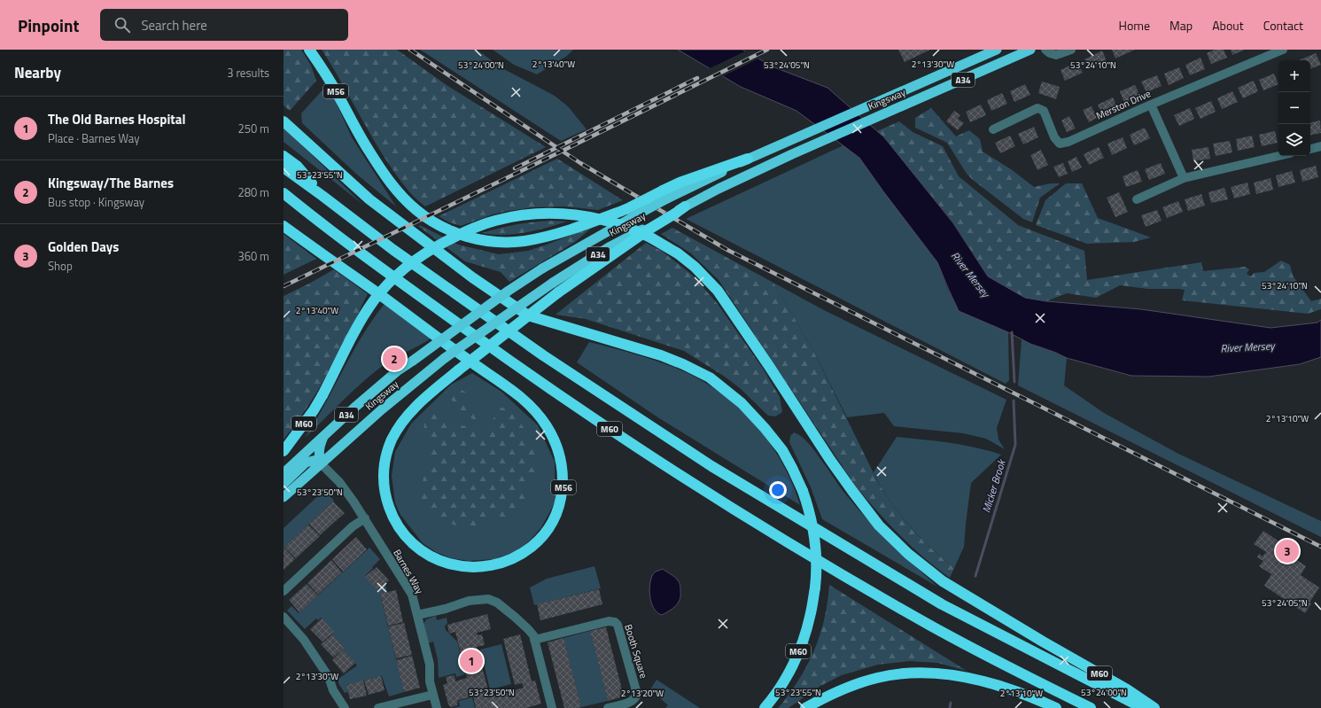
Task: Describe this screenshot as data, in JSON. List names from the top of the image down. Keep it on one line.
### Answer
{"streets":{"highway":["A34","M56","Kingsway","M60"],"street":["Merston Drive","Barnes Way","Booth Square"]},"crossings":[["M56","Kingsway"],["Kingsway","Barnes Way"]],"water":["River Mersey","Micker Brook"],"page":{"header":"Pinpoint","search":"Search here","nav":["Home","Map","About","Contact"],"heading":["Nearby","3 results"],"map_buttons":["+","−"],"list":[{"mark":"1","name":"The Old Barnes Hospital","note":"Place · Barnes Way","value":"250 m"},{"mark":"2","name":"Kingsway/The Barnes","note":"Bus stop · Kingsway","value":"280 m"},{"mark":"3","name":"Golden Days","note":"Shop","value":"360 m"}],"pins":["2","3","1"]},"coordinates":["2°13'40\"W","2°13'30\"W","53°24'10\"N","53°24'00\"N","53°24'05\"N","53°23'55\"N","2°13'10\"W","53°23'50\"N","2°13'20\"W"]}
